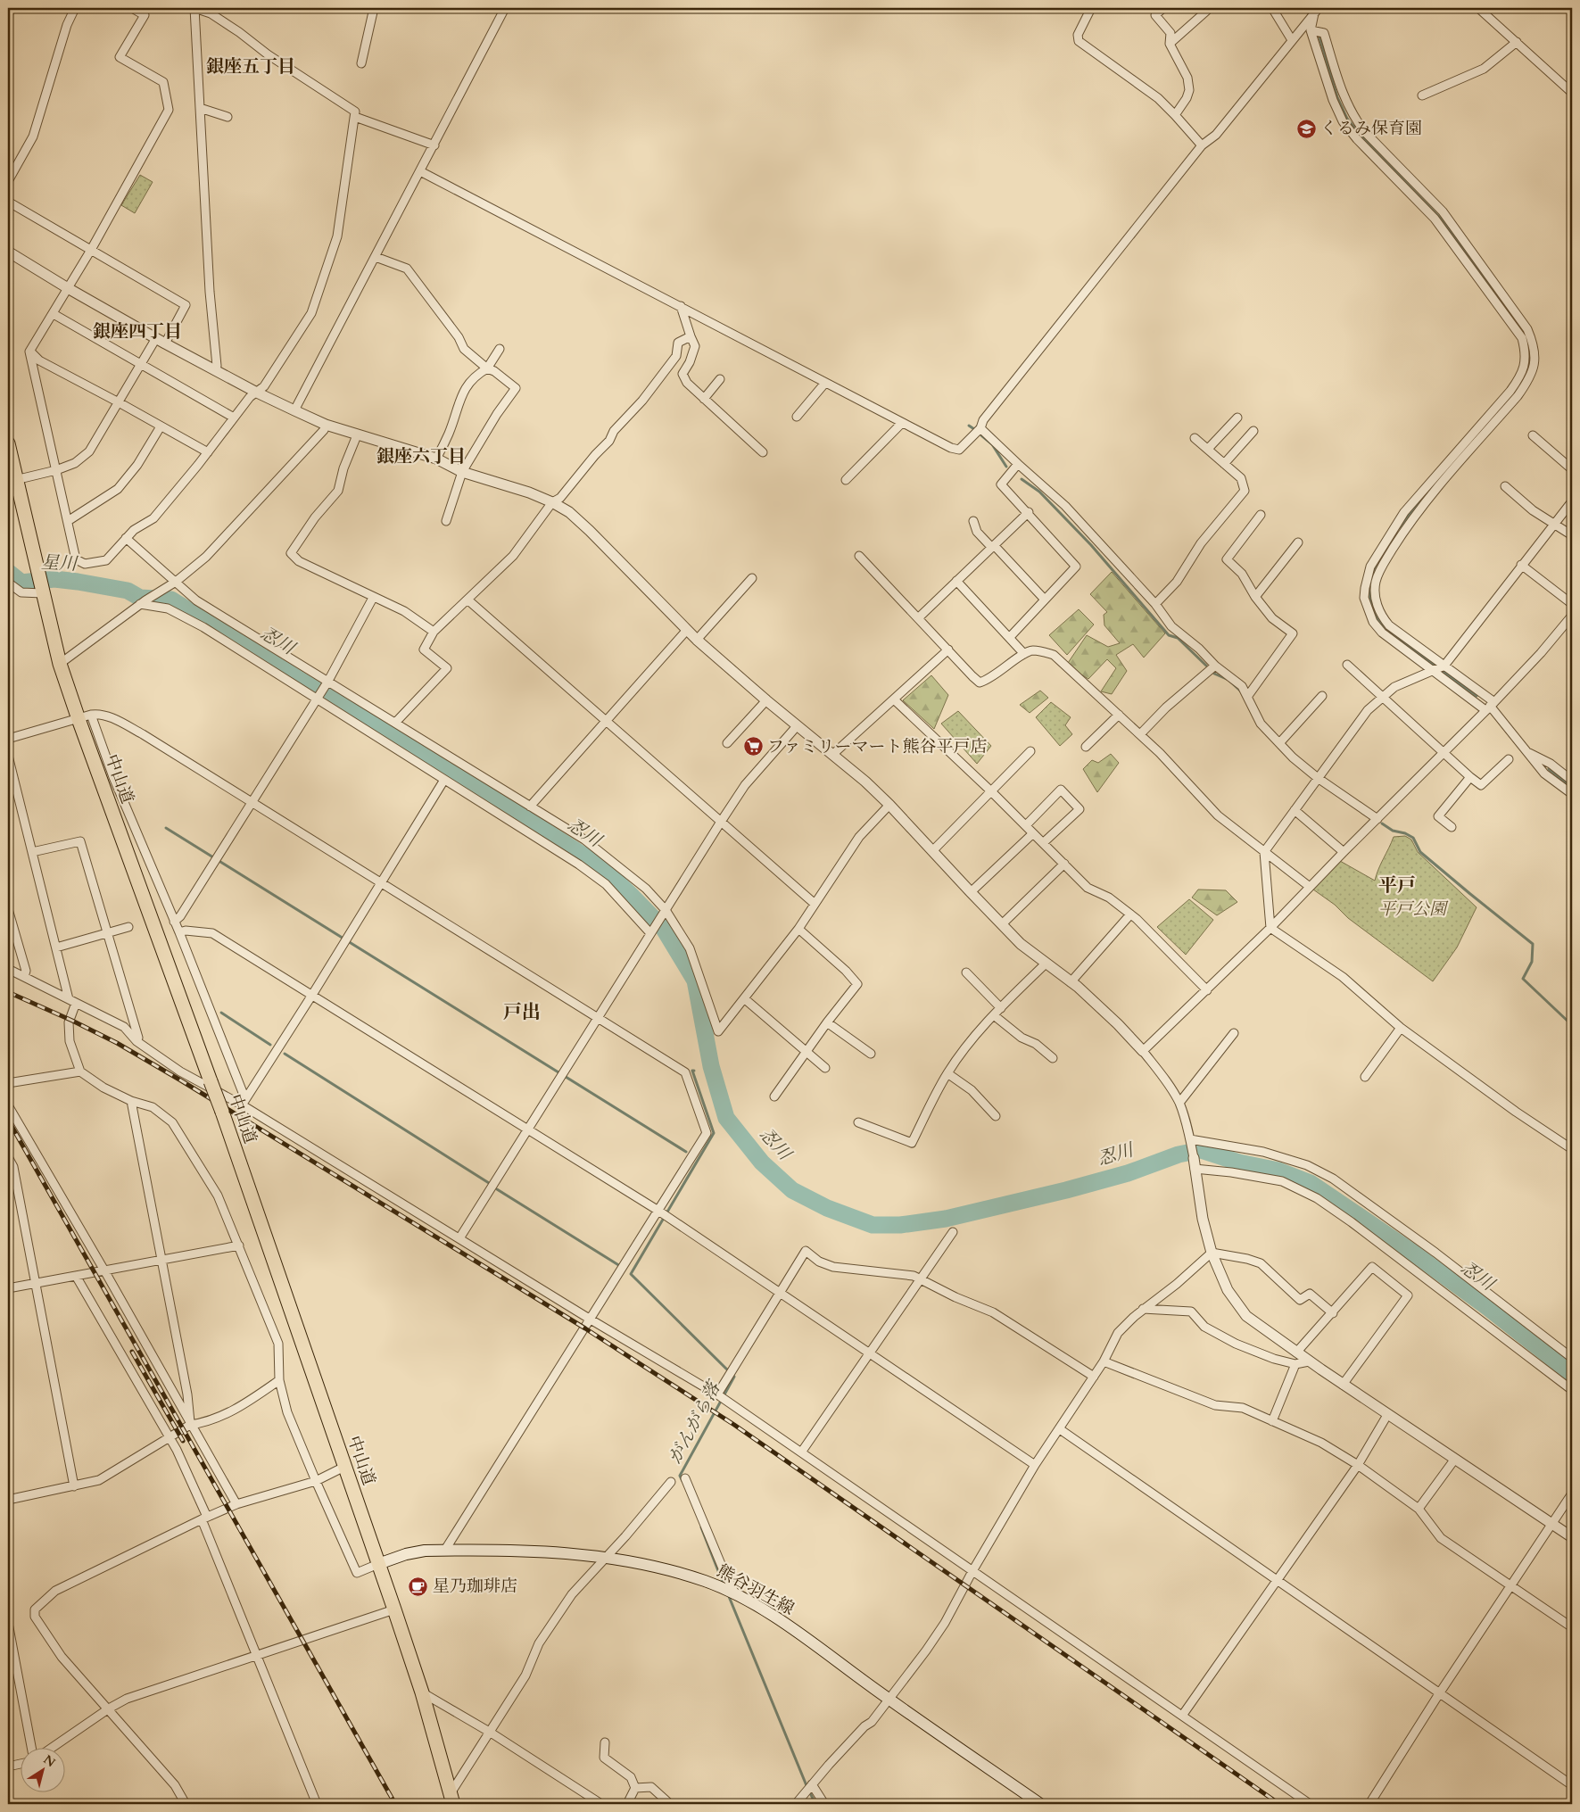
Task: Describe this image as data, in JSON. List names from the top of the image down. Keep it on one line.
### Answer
{"streets":{"highway":["中山道"],"main road":["熊谷羽生線"]},"crossings":[["中山道","熊谷羽生線"]],"districts":["銀座五丁目","銀座四丁目","銀座六丁目","平戸","戸出"],"water":["星川","忍川","がんがら落"],"parks":["平戸公園"],"places":{"school or university":["くるみ保育園"],"supermarket":["ファミリーマート熊谷平戸店"],"cafe":["星乃珈琲店"]},"north":"top right"}
